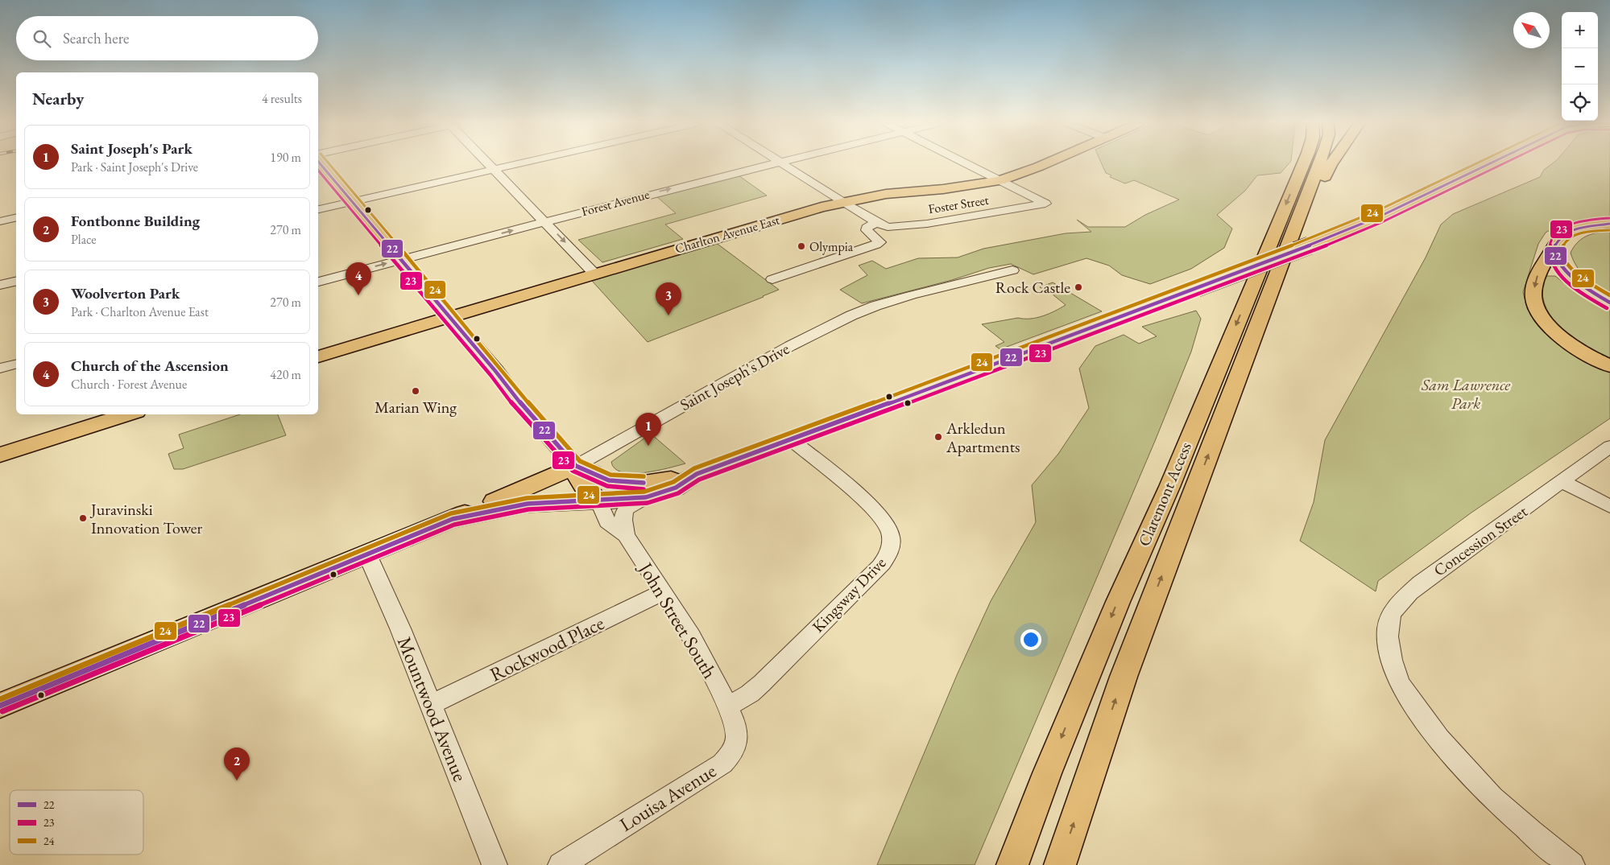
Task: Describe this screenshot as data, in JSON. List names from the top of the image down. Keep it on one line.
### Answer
{"streets":{"main road":["Charlton Avenue East","Saint Joseph's Drive","Claremont Access","John Street South"],"street":["Forest Avenue","Foster Street","Concession Street","Kingsway Drive","Rockwood Place","Mountwood Avenue","Louisa Avenue"]},"crossings":[["Forest Avenue","John Street South"],["Foster Street","Charlton Avenue East"],["Charlton Avenue East","John Street South"],["Saint Joseph's Drive","John Street South"],["Saint Joseph's Drive","Mountwood Avenue"],["Kingsway Drive","John Street South"],["Kingsway Drive","Louisa Avenue"],["John Street South","Rockwood Place"],["John Street South","Louisa Avenue"],["Rockwood Place","Mountwood Avenue"]],"parks":["Sam Lawrence Park"],"places":["Olympia","Rock Castle","Marian Wing","Arkledun Apartments","Juravinski Innovation Tower"],"lines":["transit line 22","transit line 23","transit line 24"],"legend":["22","23","24"],"north":"top left","page":{"map_buttons":["+","−"],"search":"Search here","heading":["Nearby","4 results"],"list":[{"mark":"1","name":"Saint Joseph's Park","note":"Park · Saint Joseph's Drive","value":"190 m"},{"mark":"2","name":"Fontbonne Building","note":"Place","value":"270 m"},{"mark":"3","name":"Woolverton Park","note":"Park · Charlton Avenue East","value":"270 m"},{"mark":"4","name":"Church of the Ascension","note":"Church · Forest Avenue","value":"420 m"}],"pins":["4","3","1","2"]}}
